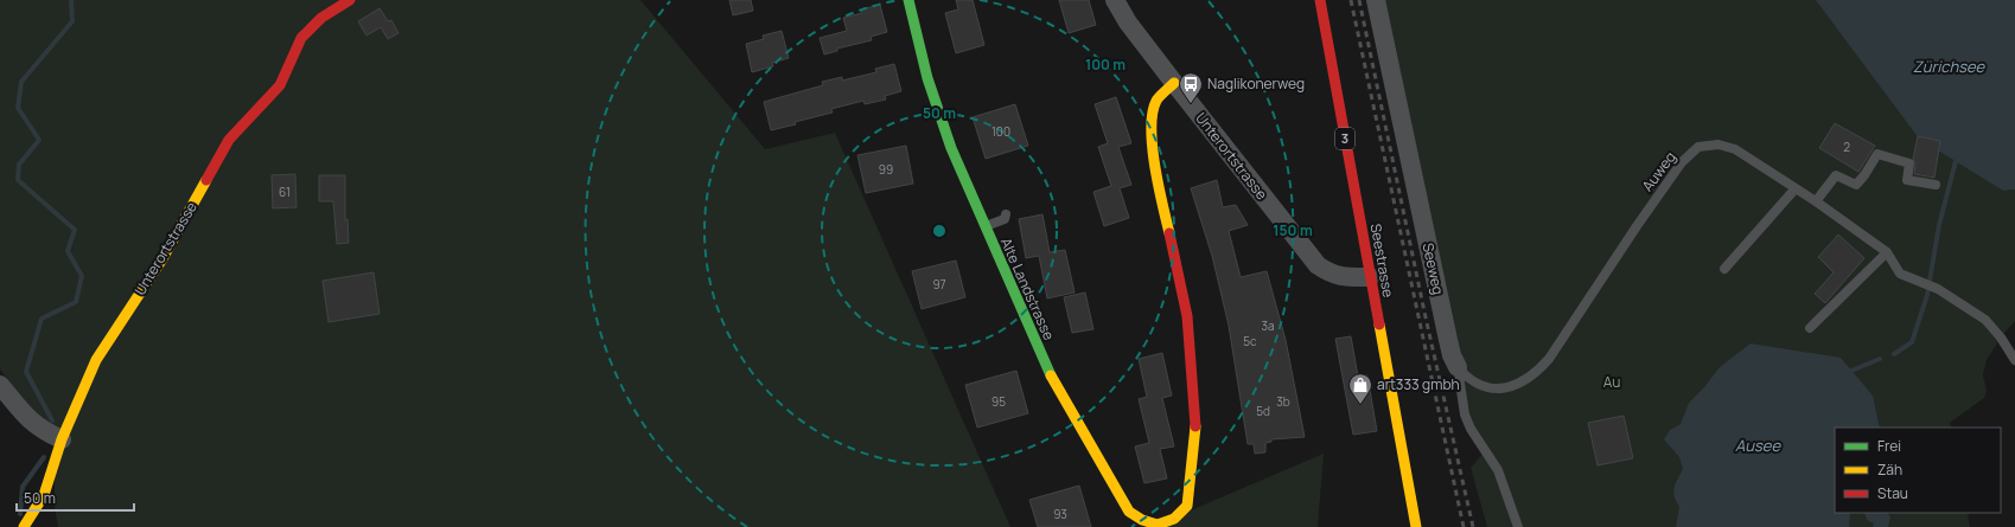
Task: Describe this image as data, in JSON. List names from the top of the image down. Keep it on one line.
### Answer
{"streets":{"street":["3","Unterortstrasse","Seestrasse","Seeweg","Alte Landstrasse"],"lane":["Auweg"]},"crossings":[["Unterortstrasse","Seestrasse"],["Unterortstrasse","Alte Landstrasse"],["Auweg","Seeweg"]],"water":["Zürichsee","Ausee"],"parks":["Au"],"places":{"bus stop":["Naglikonerweg"],"shop":["art333 gmbh"]},"house_numbers":["100","2","99","61","97","3a","5c","95","3b","5d","93"],"legend":["Frei","Zäh","Stau"],"scale_bar":"50 m","rings":["100 m","50 m","150 m"]}
